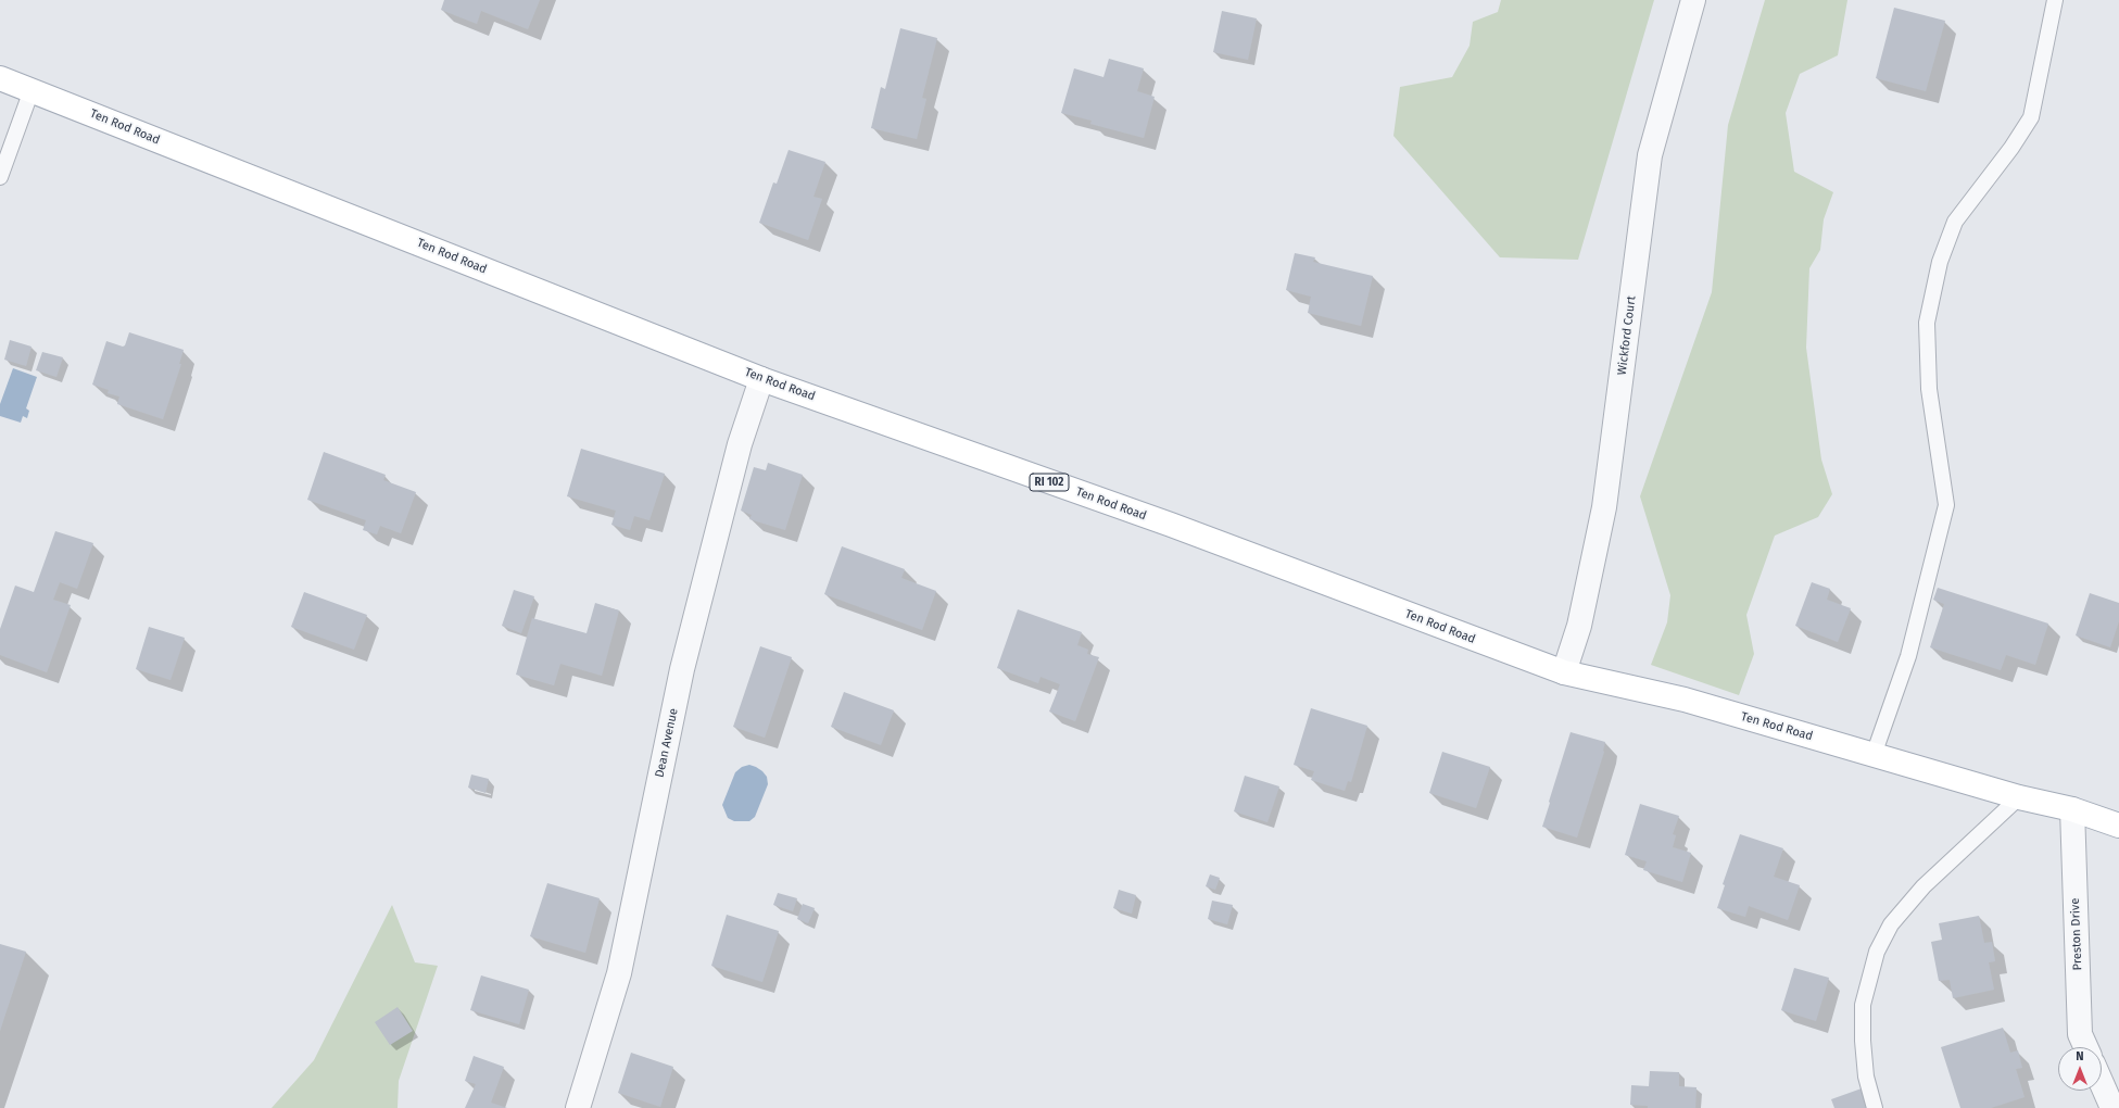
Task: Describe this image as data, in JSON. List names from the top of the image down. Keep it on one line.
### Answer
{"streets":{"main road":["Ten Rod Road","RI 102"],"street":["Wickford Court","Dean Avenue","Preston Drive"]},"crossings":[["Ten Rod Road","Wickford Court"],["Ten Rod Road","Dean Avenue"],["Ten Rod Road","Preston Drive"]],"north":"top"}
